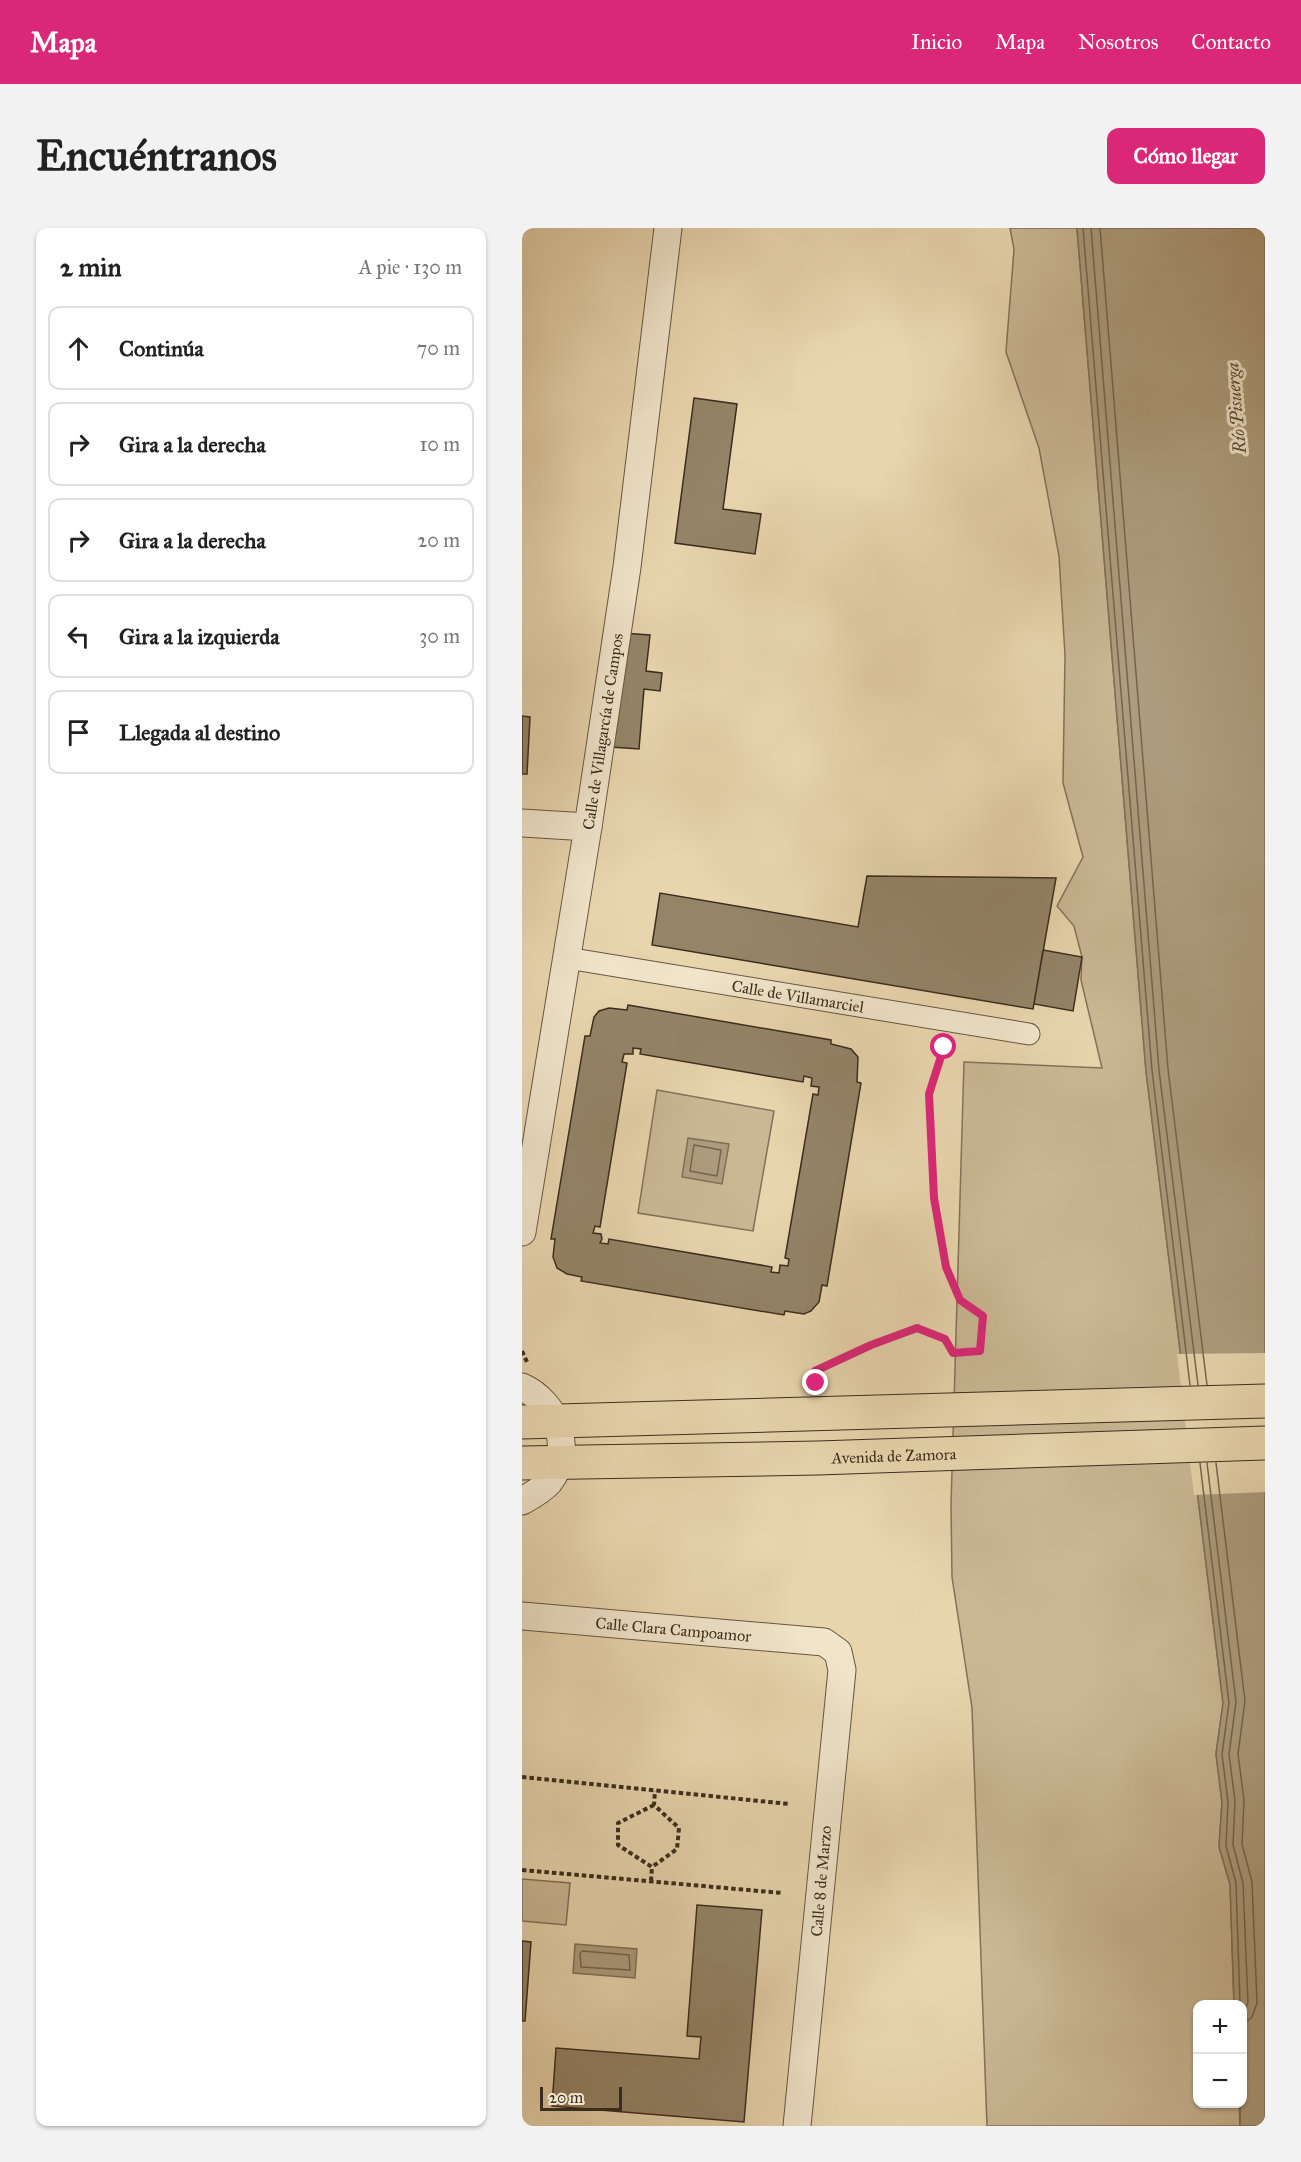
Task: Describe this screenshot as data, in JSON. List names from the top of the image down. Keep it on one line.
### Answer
{"streets":{"highway":["Avenida de Zamora"],"street":["Calle de Villagarcía de Campos","Calle de Villamarciel","Calle Clara Campoamor","Calle 8 de Marzo"]},"crossings":[["Calle de Villagarcía de Campos","Calle de Villamarciel"],["Calle Clara Campoamor","Calle 8 de Marzo"]],"water":["Río Pisuerga"],"scale_bar":"20 m","page":{"header":"Mapa","nav":["Inicio","Mapa","Nosotros","Contacto"],"buttons":"Cómo llegar","title":"Encuéntranos","heading":["2 min","A pie · 130 m"],"list":[["Continúa","70 m"],["Gira a la derecha","10 m"],["Gira a la derecha","20 m"],["Gira a la izquierda","30 m"],"Llegada al destino"],"map_buttons":["+","−"],"scale":"20 m"}}
